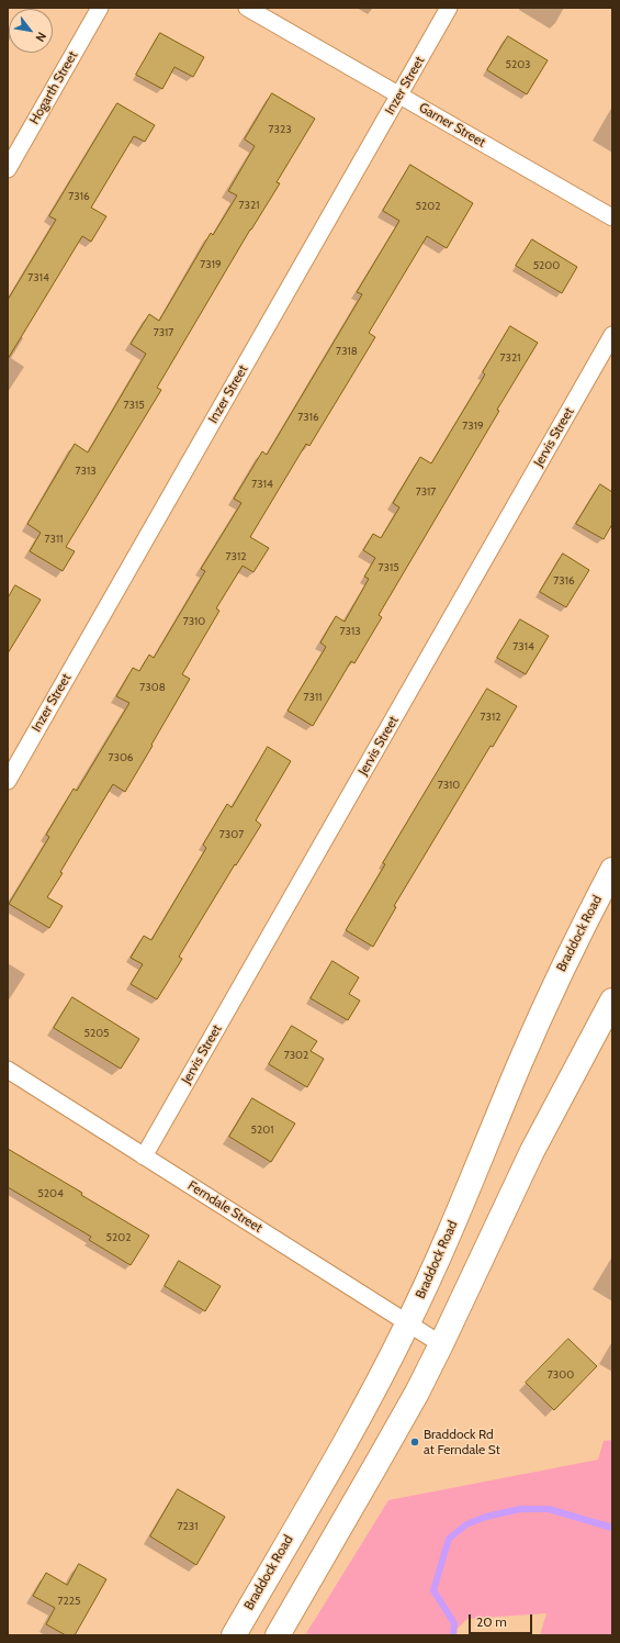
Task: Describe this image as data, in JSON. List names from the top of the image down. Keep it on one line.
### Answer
{"streets":{"main road":["Braddock Road"],"street":["Inzer Street","Hogarth Street","Garner Street","Jervis Street","Ferndale Street"]},"crossings":[["Inzer Street","Garner Street"],["Jervis Street","Ferndale Street"],["Braddock Road","Ferndale Street"]],"places":["Braddock Rd at Ferndale St"],"house_numbers":["5203","7323","7316","7321","5202","7319","5200","7314","7317","7318","7321","7315","7316","7319","7313","7314","7317","7311","7312","7315","7316","7310","7313","7314","7308","7311","7312","7306","7310","7307","5205","7302","5201","5204","5202","7300","7231","7225"],"scale_bar":"20 m","north":"bottom right"}
